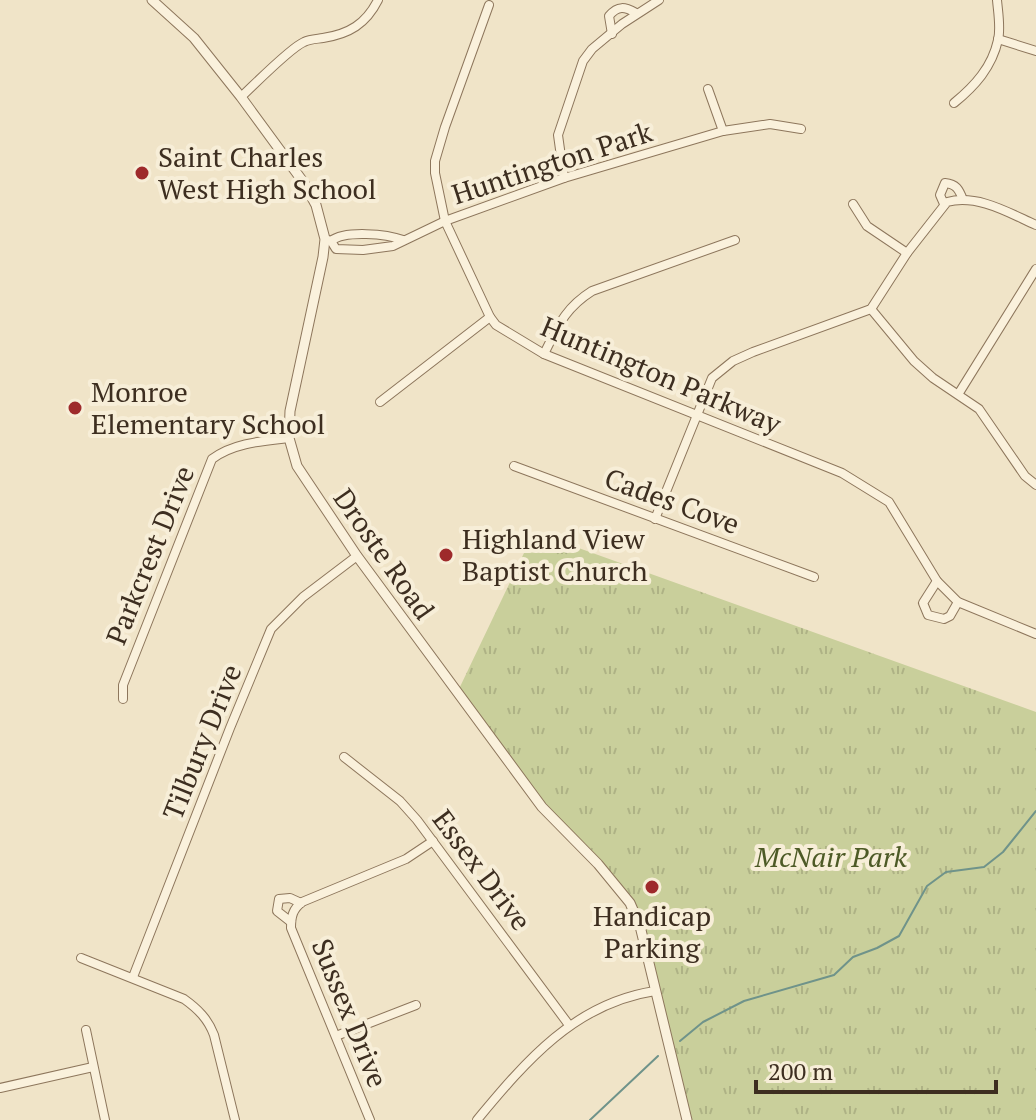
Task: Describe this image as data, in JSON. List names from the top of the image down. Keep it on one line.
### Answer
{"streets":{"street":["Huntington Park","Huntington Parkway","Cades Cove","Droste Road","Parkcrest Drive","Tilbury Drive","Essex Drive","Sussex Drive"]},"crossings":[["Huntington Park","Huntington Parkway"],["Huntington Park","Droste Road"],["Droste Road","Parkcrest Drive"],["Droste Road","Tilbury Drive"],["Essex Drive","Sussex Drive"]],"parks":["McNair Park"],"places":["Saint Charles West High School","Monroe Elementary School","Highland View Baptist Church","Handicap Parking"],"scale_bar":"200 m"}
